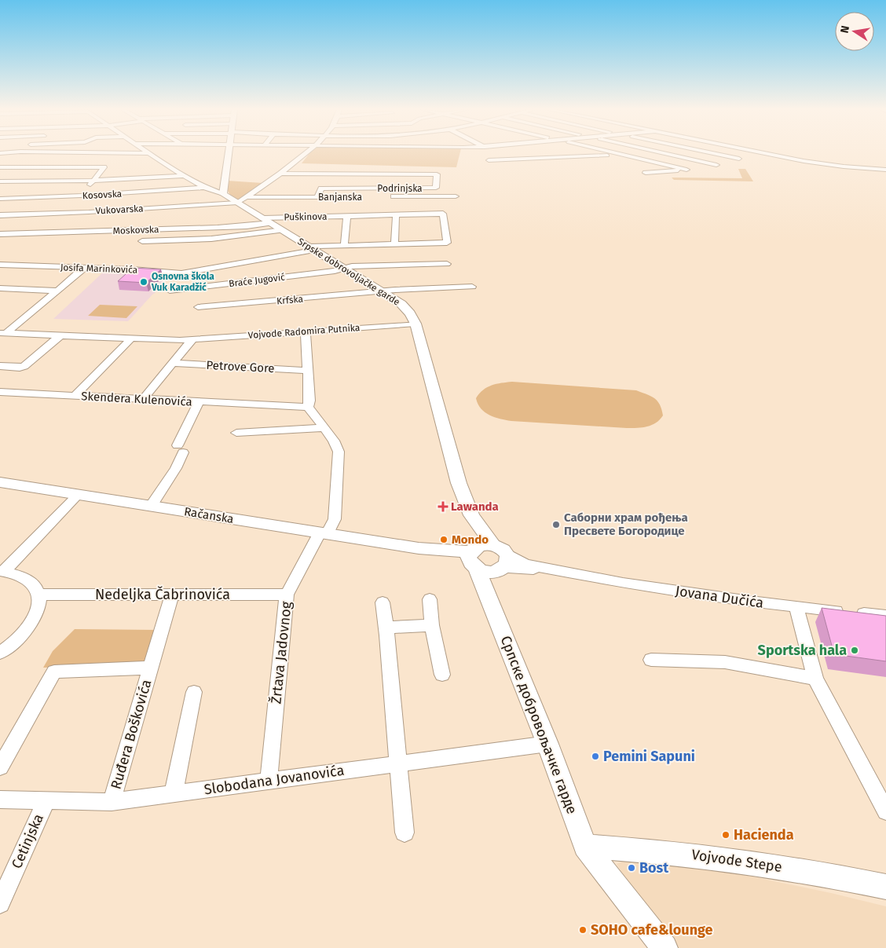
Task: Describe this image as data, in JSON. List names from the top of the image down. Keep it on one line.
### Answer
{"streets":{"main road":["Srpske dobrovoljačke garde","Račanska","Српске добровољачке гарде","Vojvode Stepe"],"street":["Podrinjska","Kosovska","Banjanska","Vukovarska","Puškinova","Moskovska","Josifa Marinkovića","Braće Jugović","Krfska","Vojvode Radomira Putnika","Petrove Gore","Skendera Kulenovića","Nedeljka Čabrinovića","Jovana Dučića","Žrtava Jadovnog","Ruđera Boškovića","Slobodana Jovanovića","Cetinjska"]},"crossings":[["Podrinjska","Banjanska"],["Banjanska","Vukovarska"],["Banjanska","Srpske dobrovoljačke garde"],["Vukovarska","Srpske dobrovoljačke garde"],["Puškinova","Moskovska"],["Puškinova","Josifa Marinkovića"],["Puškinova","Srpske dobrovoljačke garde"],["Moskovska","Srpske dobrovoljačke garde"],["Josifa Marinkovića","Srpske dobrovoljačke garde"],["Srpske dobrovoljačke garde","Braće Jugović"],["Srpske dobrovoljačke garde","Krfska"],["Srpske dobrovoljačke garde","Vojvode Radomira Putnika"],["Srpske dobrovoljačke garde","Српске добровољачке гарде"],["Skendera Kulenovića","Račanska"],["Račanska","Žrtava Jadovnog"],["Nedeljka Čabrinovića","Žrtava Jadovnog"],["Nedeljka Čabrinovića","Ruđera Boškovića"],["Žrtava Jadovnog","Slobodana Jovanovića"],["Српске добровољачке гарде","Slobodana Jovanovića"],["Српске добровољачке гарде","Vojvode Stepe"],["Ruđera Boškovića","Slobodana Jovanovića"],["Slobodana Jovanovića","Cetinjska"]],"places":{"other":["Osnovna škola Vuk Karadžić","Саборни храм рођења Пресвете Богородице","Mondo","Sportska hala","Pemini Sapuni","Hacienda","Bost","SOHO cafe&lounge"],"health":["Lawanda"]},"north":"left"}
